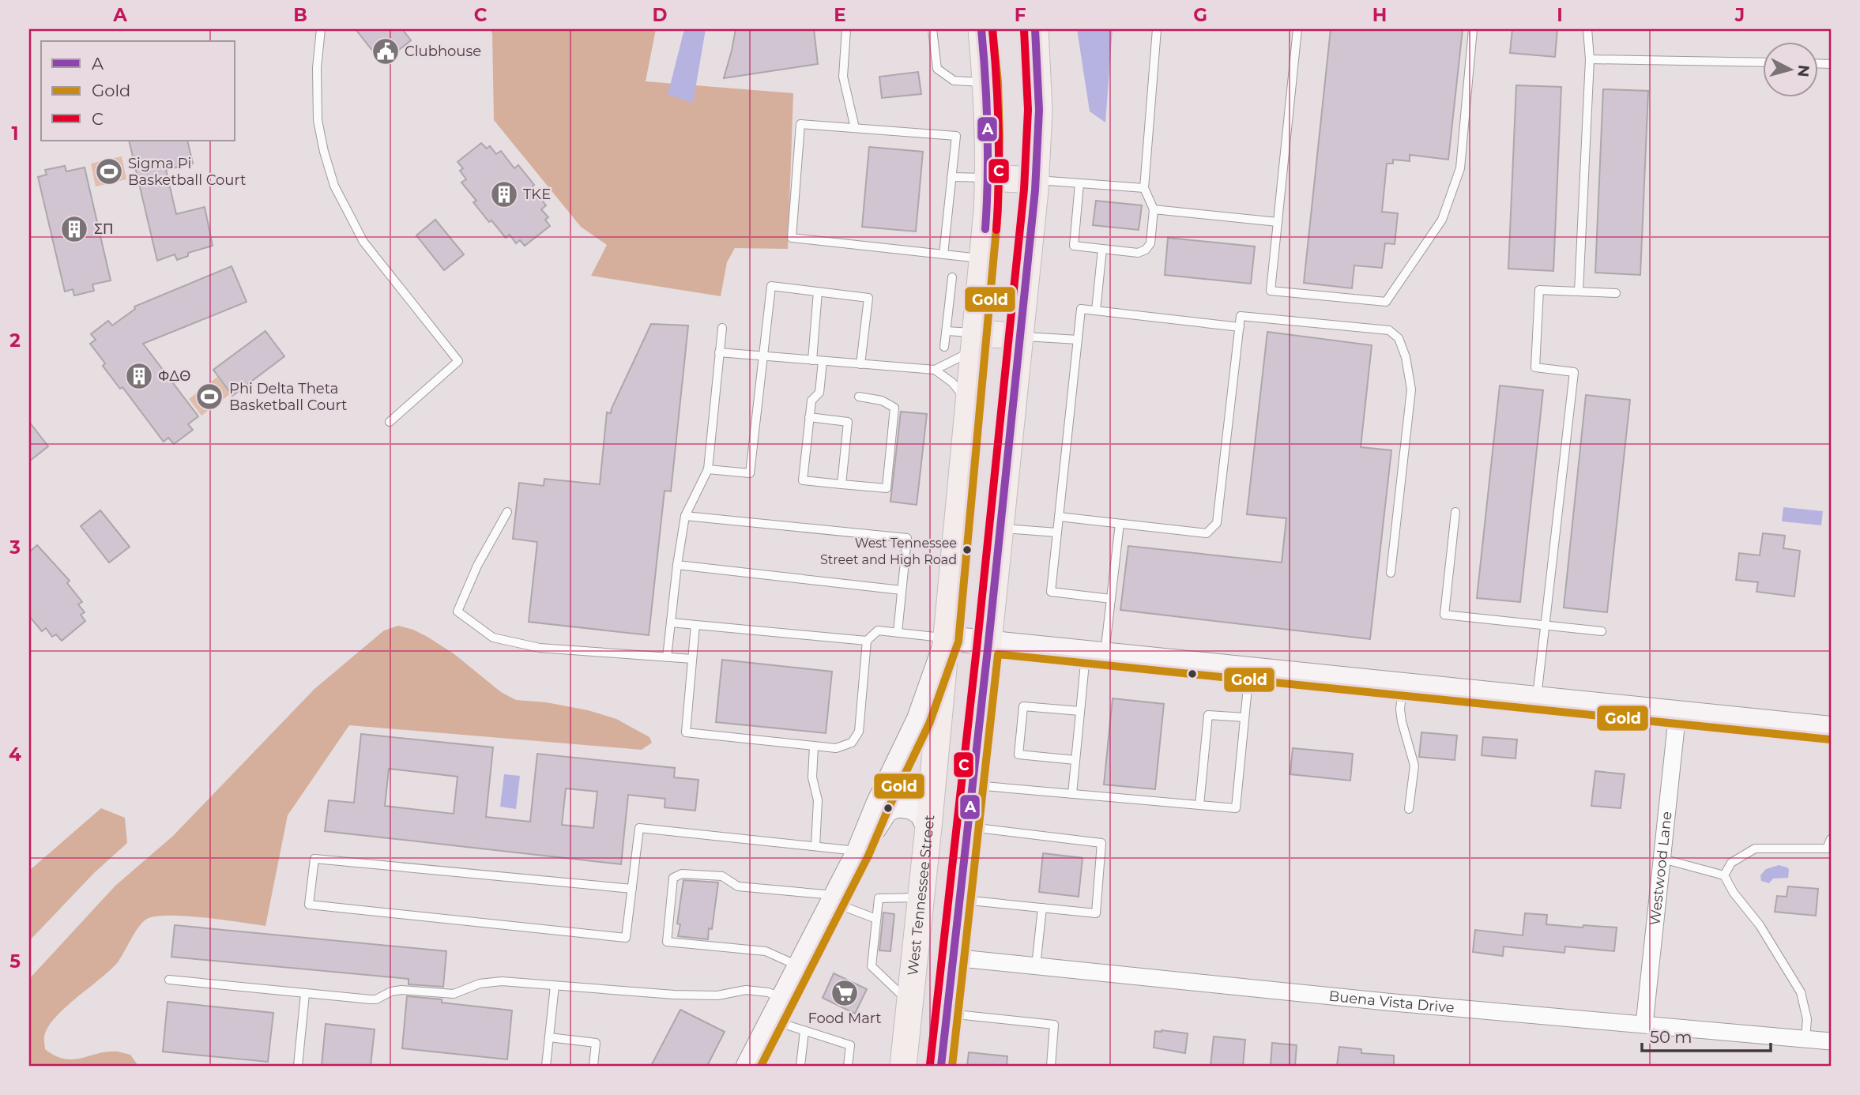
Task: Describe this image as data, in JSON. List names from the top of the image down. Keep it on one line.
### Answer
{"streets":{"main road":["West Tennessee Street"],"street":["Westwood Lane","Buena Vista Drive"]},"crossings":[["Westwood Lane","Buena Vista Drive"]],"places":{"public building":["Clubhouse"],"sports":["Sigma Pi Basketball Court","Phi Delta Theta Basketball Court"],"building":["TKE","ΣΠ","ΦΔΘ"],"other":["West Tennessee Street and High Road"],"supermarket":["Food Mart"]},"lines":["transit line A","transit line Gold","transit line C"],"legend":["A","Gold","C"],"scale_bar":"50 m","north":"right","grid":{"columns":["A","B","C","D","E","F","G","H","I","J"],"rows":["1","2","3","4","5"]}}
